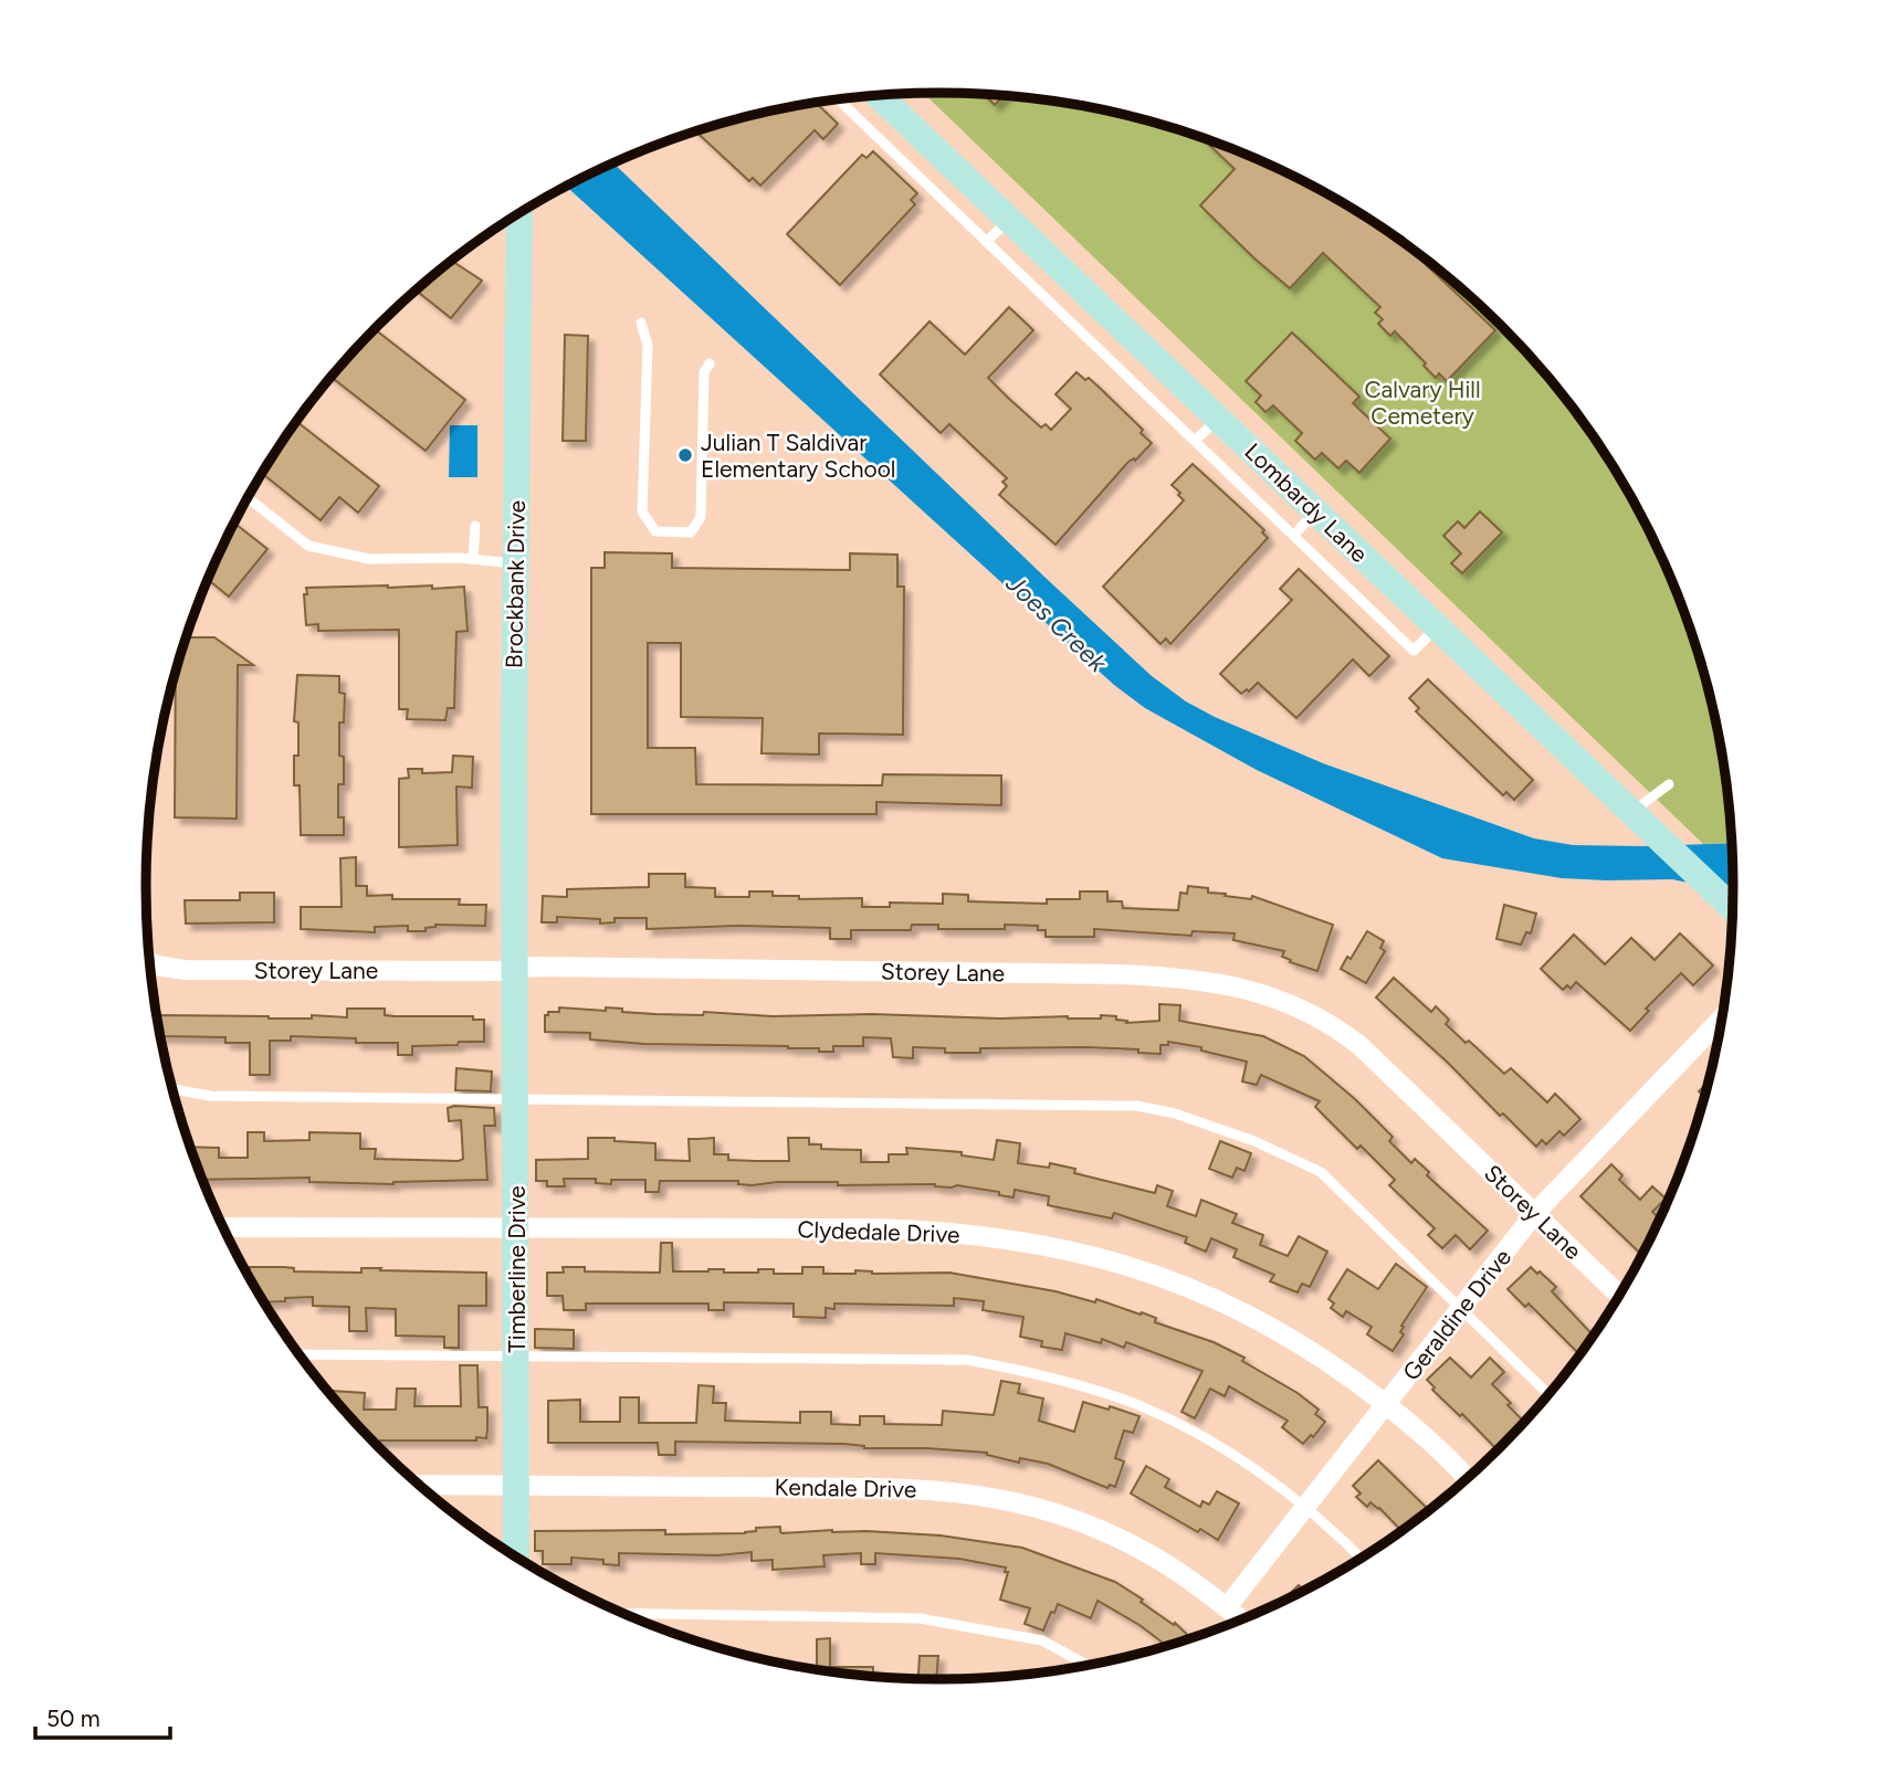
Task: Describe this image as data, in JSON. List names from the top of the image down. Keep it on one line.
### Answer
{"streets":{"street":["Lombardy Lane","Brockbank Drive","Storey Lane","Clydedale Drive","Timberline Drive","Geraldine Drive","Kendale Drive"]},"crossings":[["Brockbank Drive","Storey Lane"],["Brockbank Drive","Timberline Drive"],["Storey Lane","Timberline Drive"],["Storey Lane","Geraldine Drive"],["Clydedale Drive","Timberline Drive"],["Clydedale Drive","Geraldine Drive"],["Timberline Drive","Kendale Drive"],["Geraldine Drive","Kendale Drive"]],"water":["Joes Creek"],"parks":["Calvary Hill Cemetery"],"places":["Julian T Saldivar Elementary School"],"scale_bar":"50 m"}
